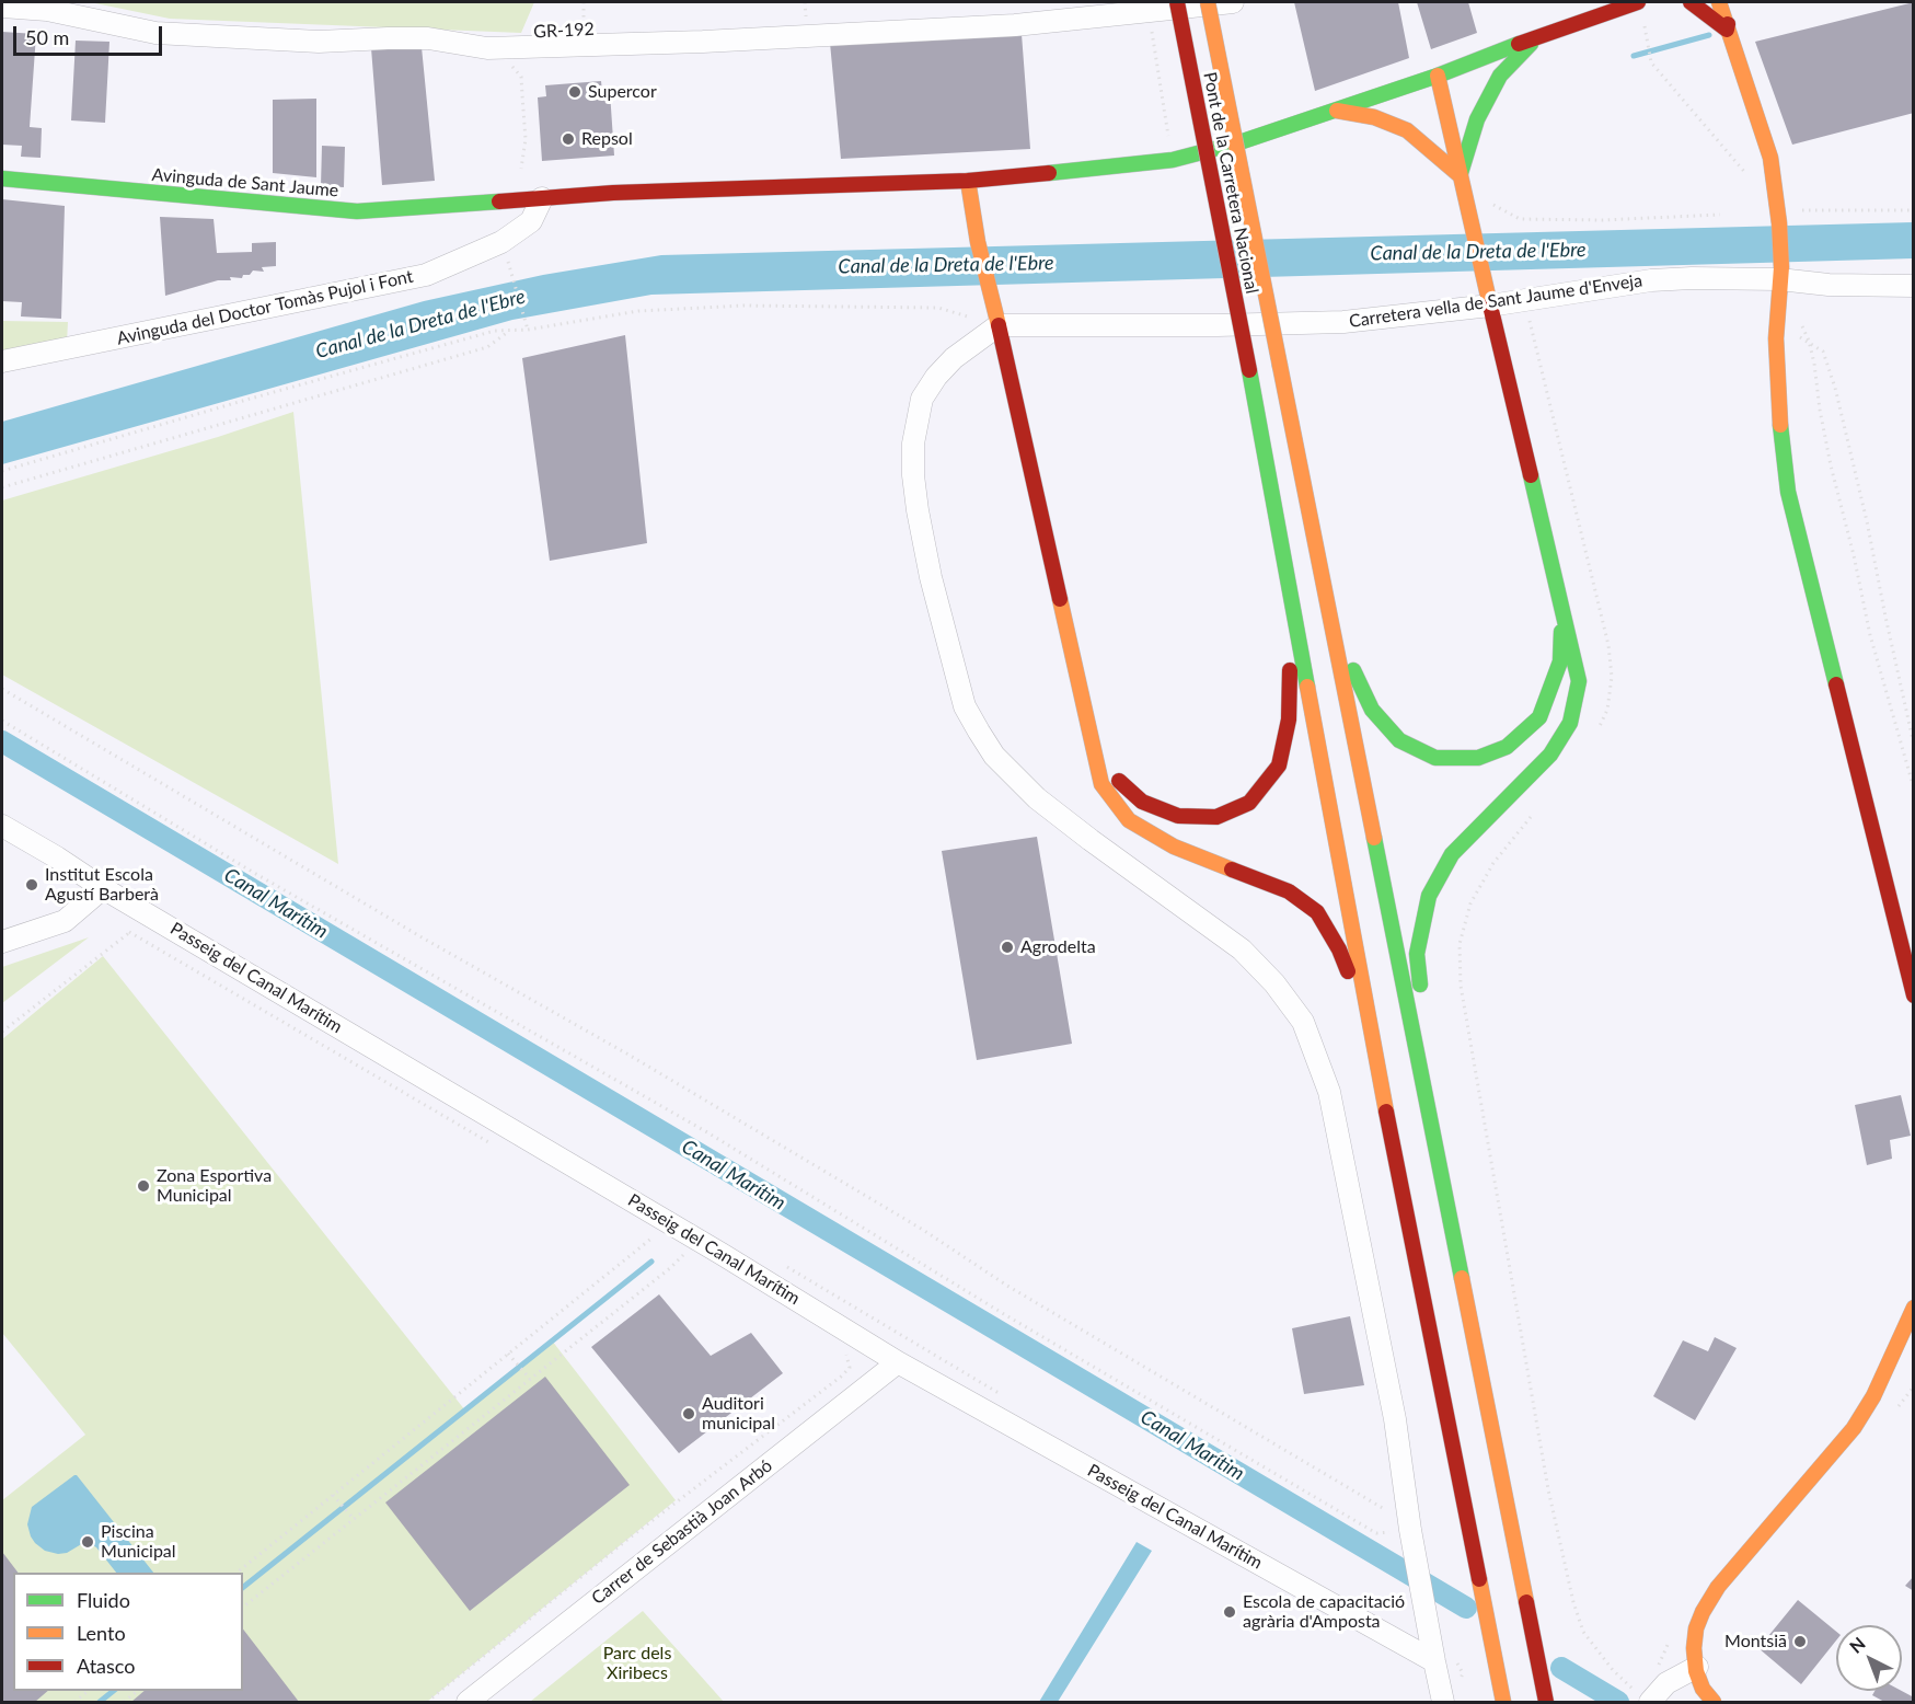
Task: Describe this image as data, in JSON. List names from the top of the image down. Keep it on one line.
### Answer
{"streets":{"main road":["Avinguda de Sant Jaume","Pont de la Carretera Nacional"],"street":["Carretera vella de Sant Jaume d'Enveja","Avinguda del Doctor Tomàs Pujol i Font","Passeig del Canal Marítim","Carrer de Sebastià Joan Arbó"]},"crossings":[["Avinguda de Sant Jaume","Avinguda del Doctor Tomàs Pujol i Font"],["Passeig del Canal Marítim","Carrer de Sebastià Joan Arbó"]],"water":["Canal de la Dreta de l'Ebre","Canal Marítim"],"parks":["Parc dels Xiribecs"],"places":["Supercor","Repsol","Institut Escola Agustí Barberà","Agrodelta","Zona Esportiva Municipal","Auditori municipal","Piscina Municipal","Escola de capacitació agrària d'Amposta","Montsiā"],"legend":["Fluido","Lento","Atasco"],"scale_bar":"50 m","north":"top left"}
